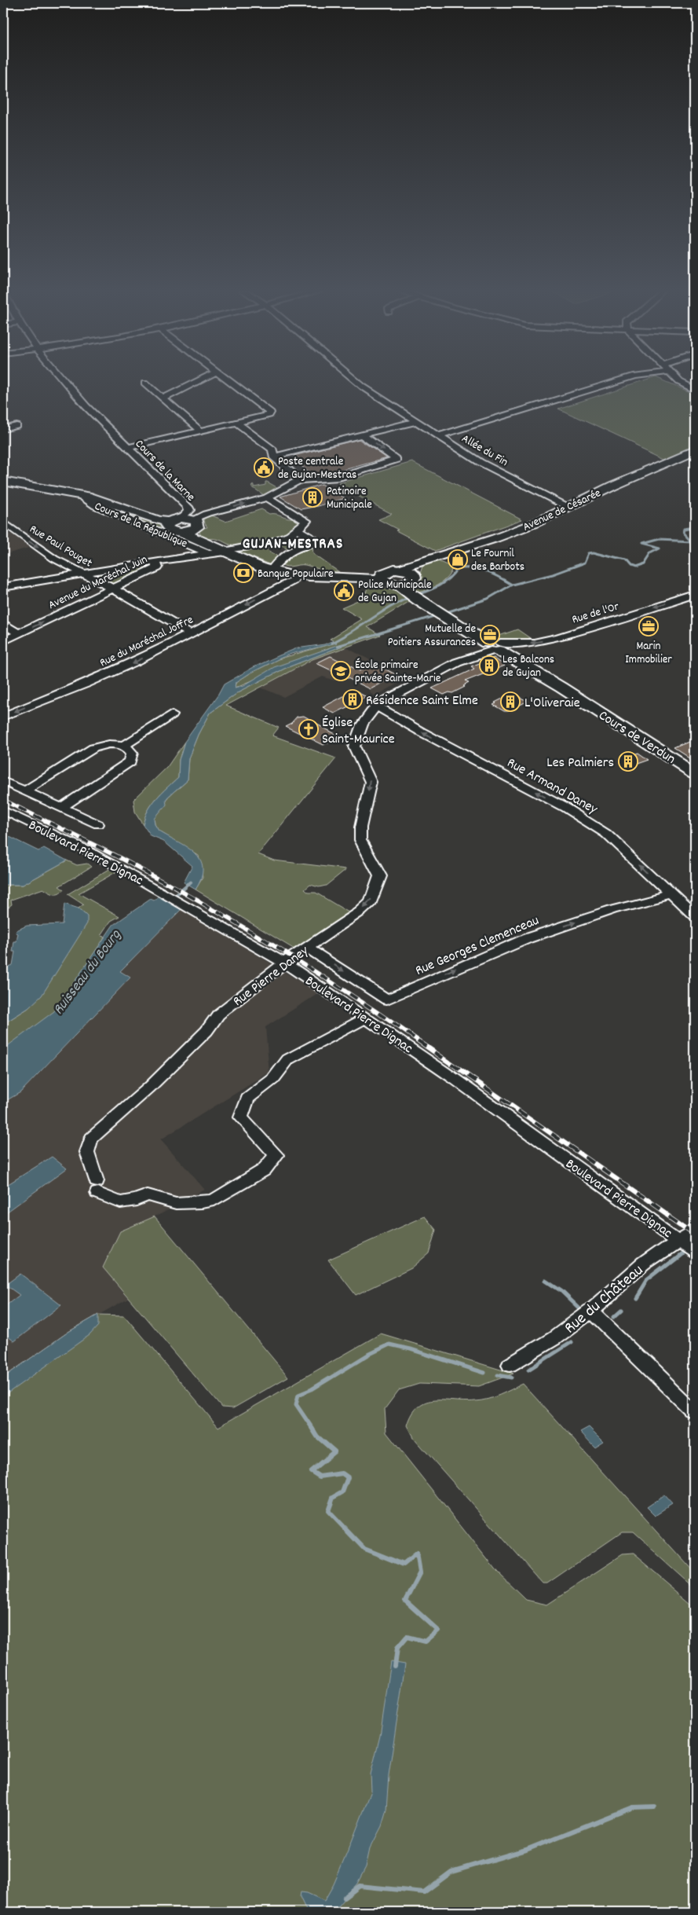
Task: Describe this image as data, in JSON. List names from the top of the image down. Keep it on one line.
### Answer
{"streets":{"main road":["Cours de la République","Cours de Verdun"],"street":["Allée du Fin","Cours de la Marne","Avenue de Césarée","Rue Paul Pouget","Avenue du Maréchal Juin","Rue de l'Or","Rue du Maréchal Joffre","Rue Armand Daney","Boulevard Pierre Dignac","Rue Georges Clemenceau","Rue Pierre Daney","Rue du Château"]},"crossings":[["Allée du Fin","Avenue de Césarée"],["Cours de la République","Avenue du Maréchal Juin"],["Rue Paul Pouget","Avenue du Maréchal Juin"],["Rue Paul Pouget","Rue du Maréchal Joffre"],["Rue de l'Or","Cours de Verdun"],["Rue de l'Or","Rue Armand Daney"],["Rue de l'Or","Rue Pierre Daney"],["Rue Armand Daney","Rue Georges Clemenceau"],["Rue Armand Daney","Rue Pierre Daney"],["Boulevard Pierre Dignac","Rue Pierre Daney"],["Boulevard Pierre Dignac","Rue du Château"],["Rue Georges Clemenceau","Rue Pierre Daney"]],"one_way":["Rue Paul Pouget","Rue de l'Or","Rue Armand Daney","Rue Georges Clemenceau"],"districts":["GUJAN-MESTRAS"],"water":["Ruisseau du Bourg"],"places":{"public building":["Poste centrale de Gujan-Mestras","Police Municipale de Gujan"],"building":["Patinoire Municipale","Les Balcons de Gujan","Résidence Saint Elme","L'Oliveraie","Les Palmiers"],"shop":["Le Fournil des Barbots"],"bank":["Banque Populaire"],"office":["Marin Immobilier","Mutuelle de Poitiers Assurances"],"school or university":["École primaire privée Sainte-Marie"],"church":["Église Saint-Maurice"]}}
